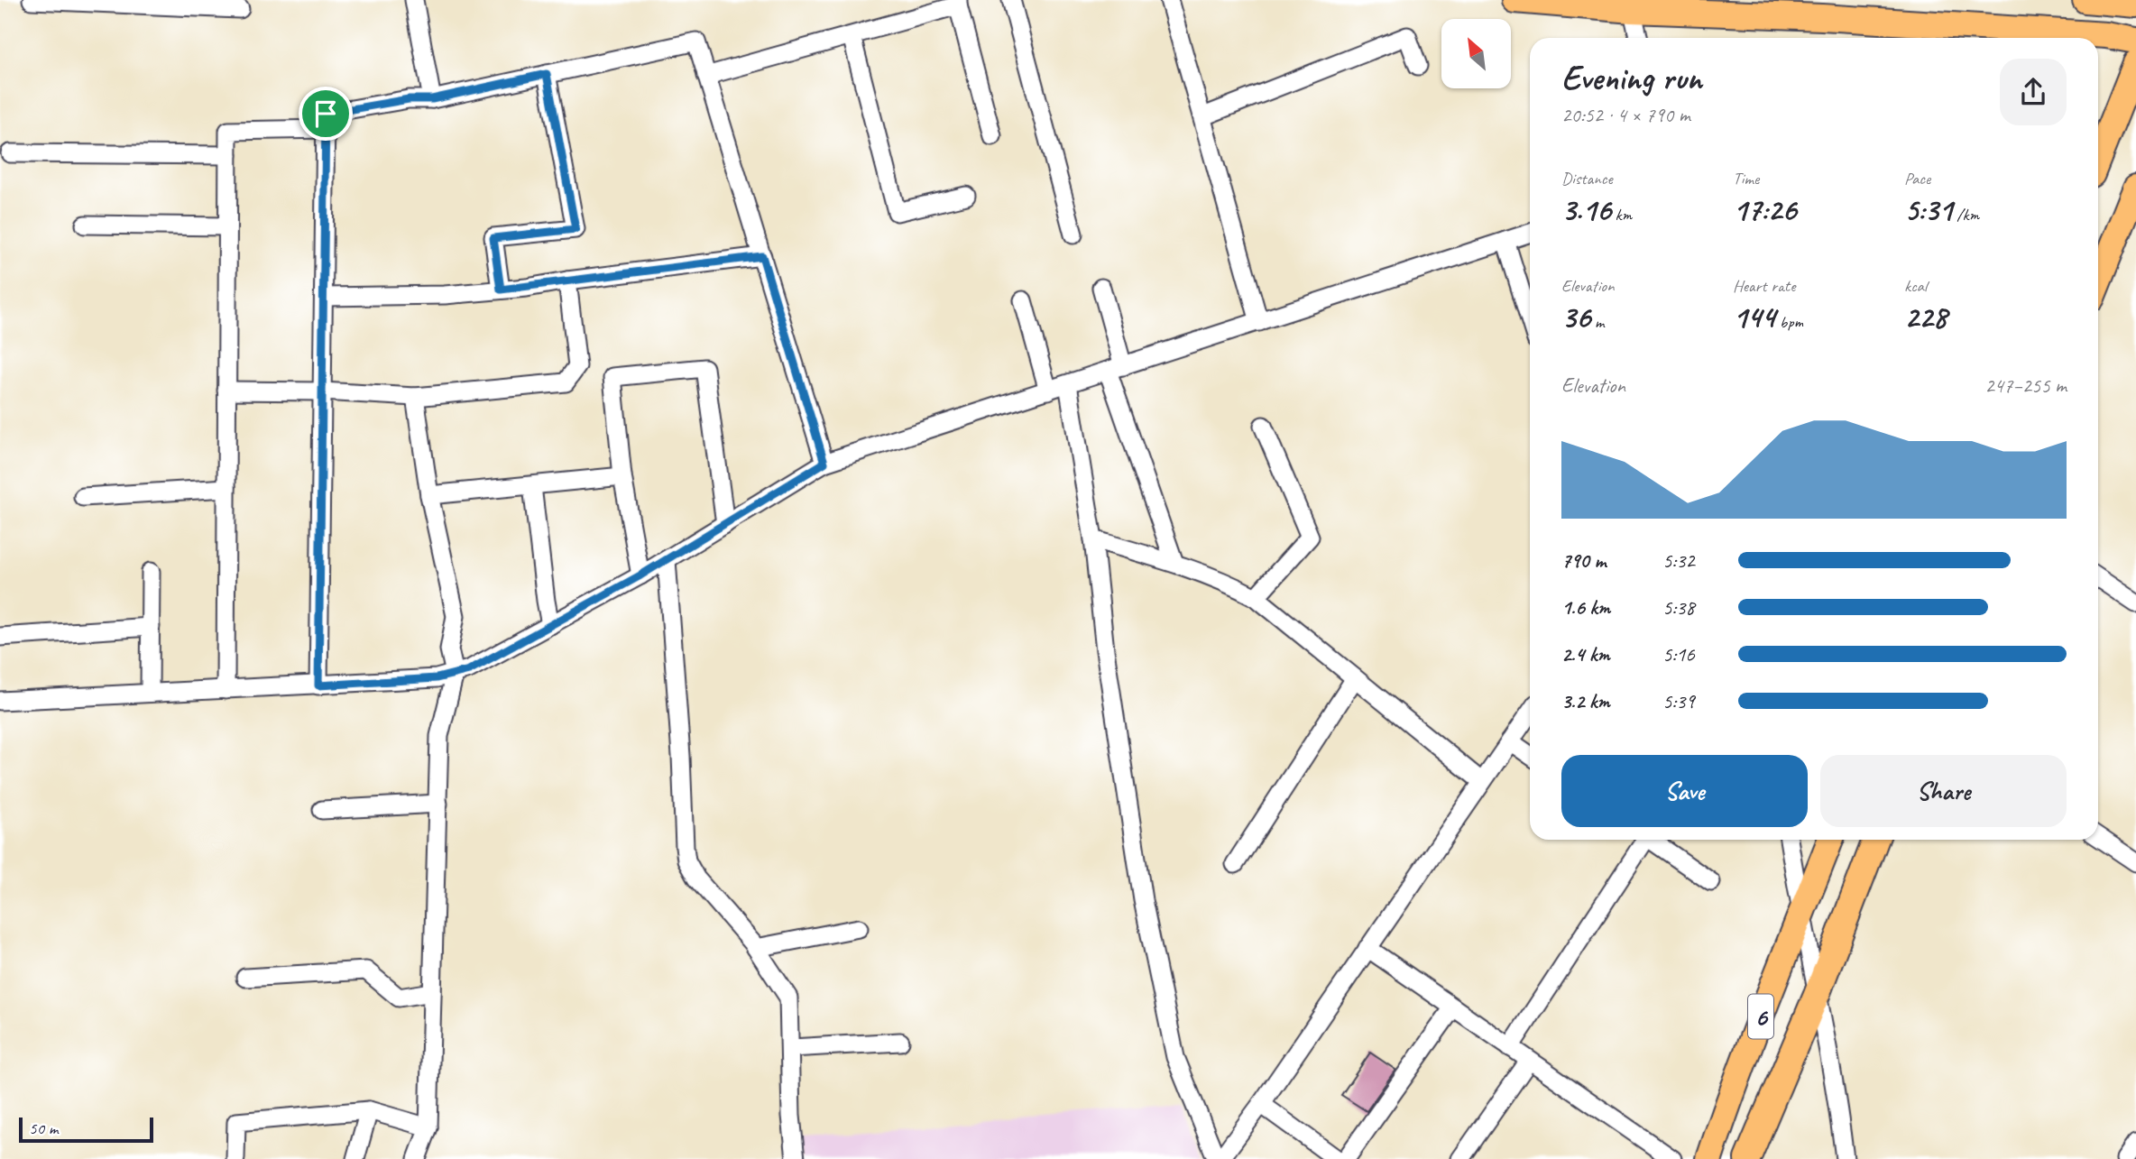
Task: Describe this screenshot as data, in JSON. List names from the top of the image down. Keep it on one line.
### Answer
{"streets":{"highway":["6"]},"scale_bar":"50 m","north":"top left","page":{"heading":["Evening run","20:52 · 4 × 790 m"],"stats":[["Distance","3.16 km"],["Time","17:26"],["Pace","5:31 /km"],["Elevation","36 m"],["Heart rate","144 bpm"],["kcal","228"]],"chart":["Elevation","247–255 m"],"list":[{"name":"790 m","note":"5:32"},{"name":"1.6 km","note":"5:38"},{"name":"2.4 km","note":"5:16"},{"name":"3.2 km","note":"5:39"}],"buttons":["Save","Share"],"scale":"50 m"}}
